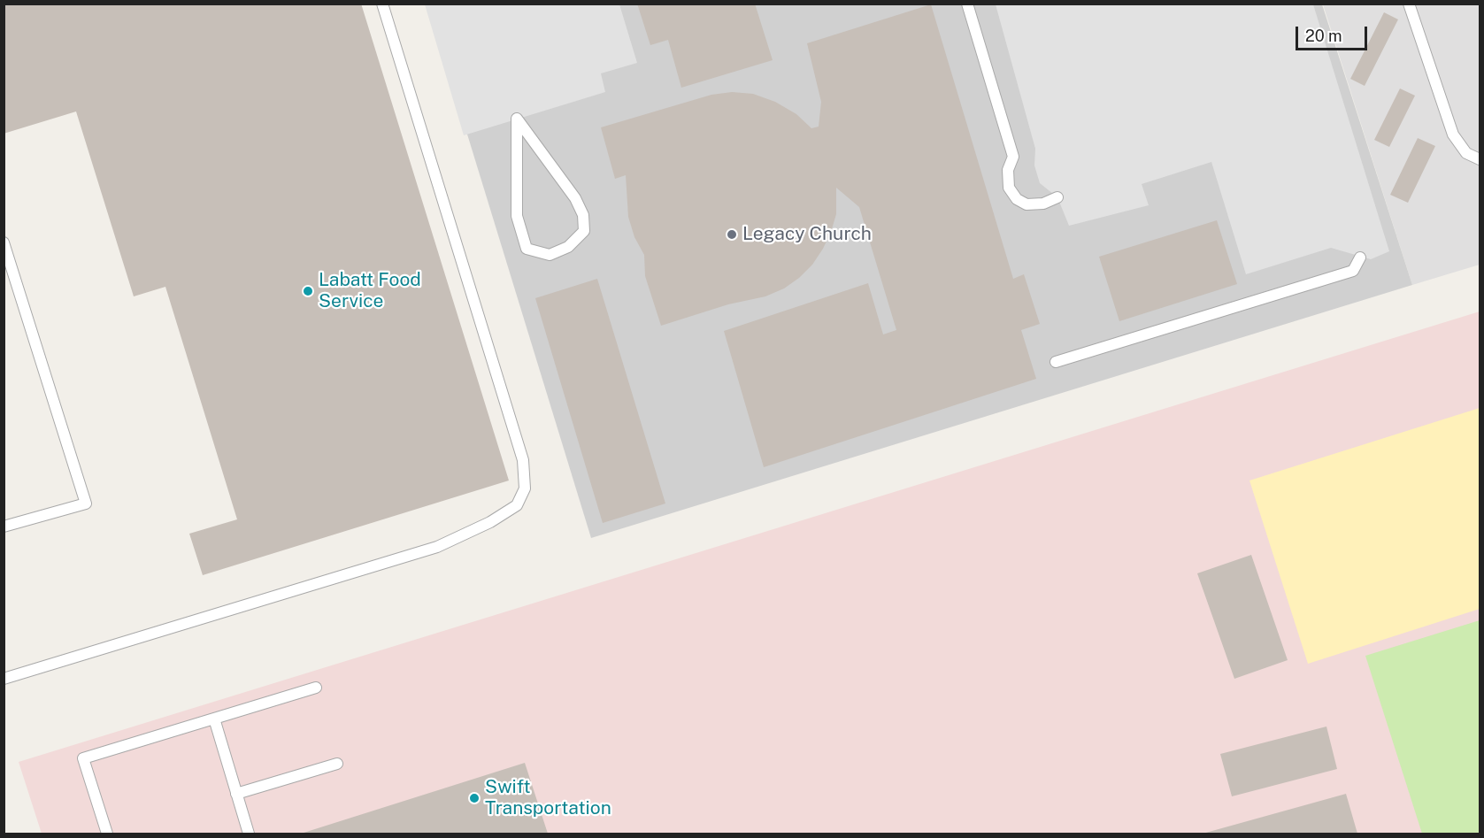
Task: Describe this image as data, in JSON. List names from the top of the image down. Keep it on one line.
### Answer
{"places":["Legacy Church","Labatt Food Service","Swift Transportation"],"scale_bar":"20 m"}
